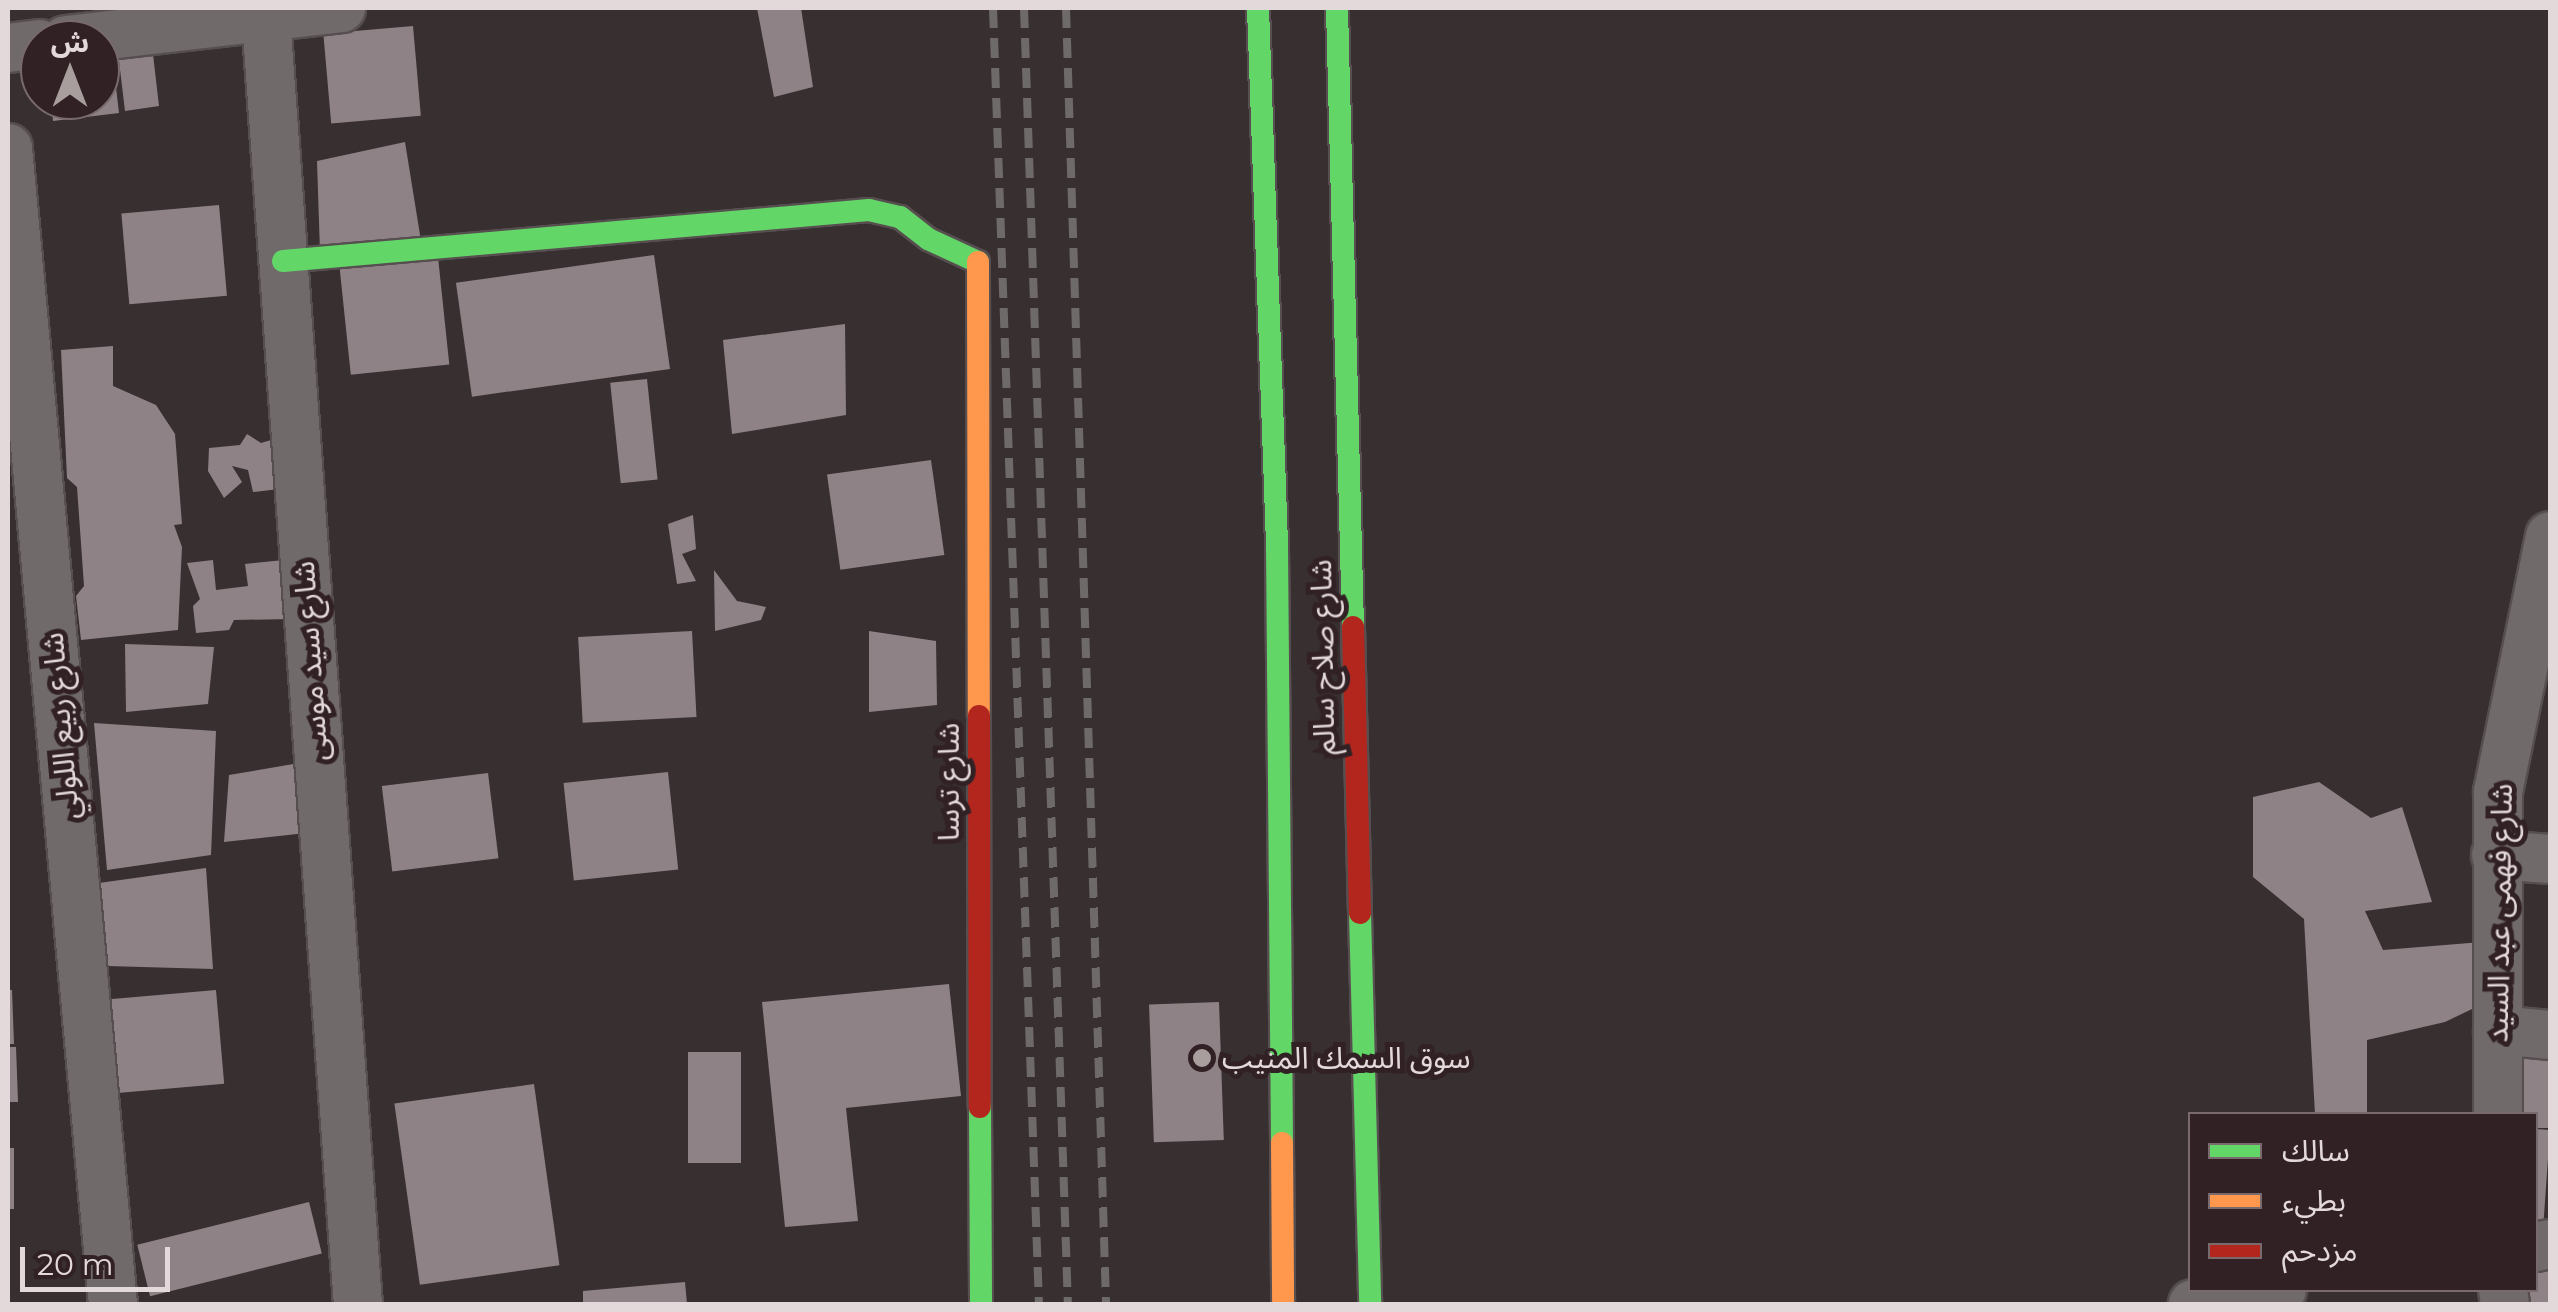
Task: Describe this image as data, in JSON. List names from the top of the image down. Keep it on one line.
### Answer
{"streets":{"main road":["شارع صلاح سالم","شارع ترسا"],"street":["شارع سيد موسى","شارع ربيع اللولي","شارع فهمى عبد السيد"]},"crossings":[["شارع سيد موسى","شارع ترسا"]],"places":["سوق السمك المنيب"],"legend":["سالك","بطيء","مزدحم"],"scale_bar":"20 m","north":"top"}
